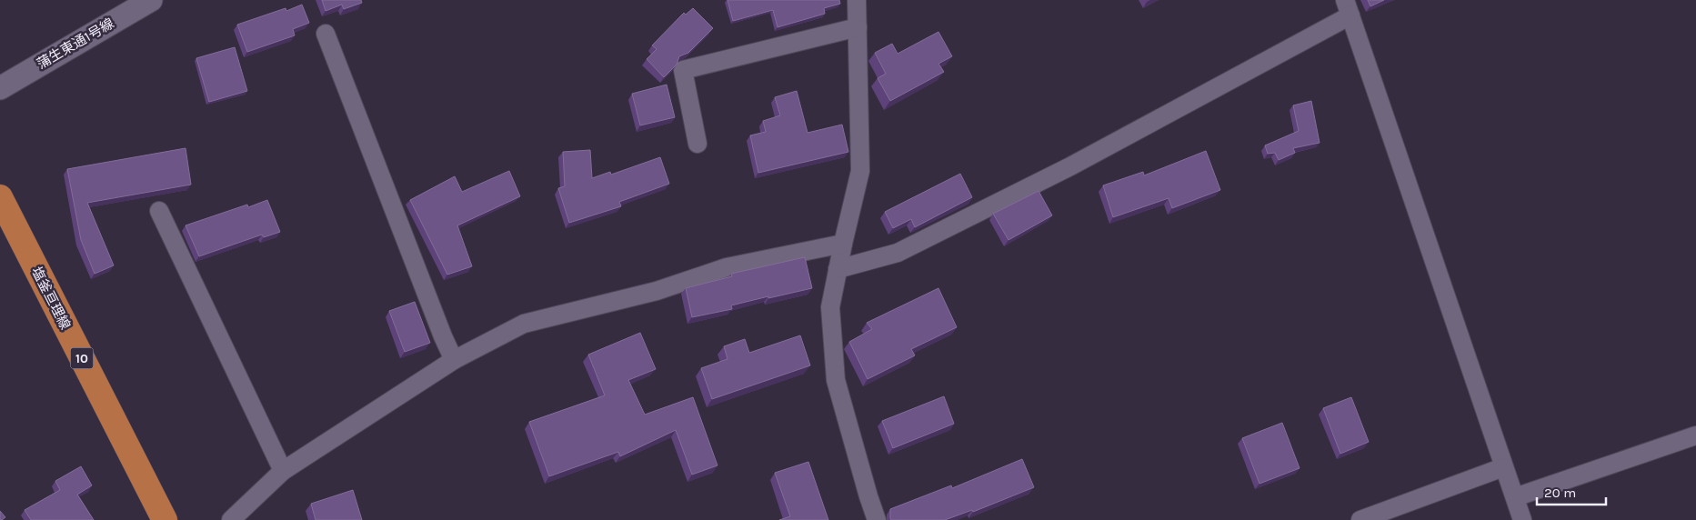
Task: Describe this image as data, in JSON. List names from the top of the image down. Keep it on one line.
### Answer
{"streets":{"main road":["塩釜亘理線","10"],"street":["蒲生東通1号線"]},"scale_bar":"20 m"}
